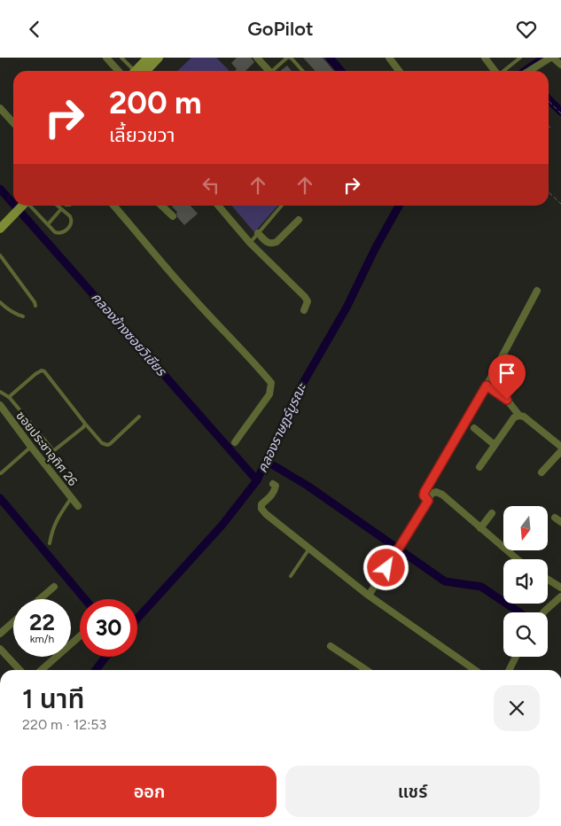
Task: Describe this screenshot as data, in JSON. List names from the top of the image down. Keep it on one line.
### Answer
{"streets":{"street":["ซอยประชาอุทิศ 26"]},"water":["คลองข้างซอยวิเชียร","คลองราษฎร์บูรณะ"],"north":"bottom","page":{"header":"GoPilot","turn":["200 m","เลี้ยวขวา"],"speed":"22 km/h","limit":"30","heading":["1 นาที","220 m · 12:53"],"buttons":["ออก","แชร์"]}}
